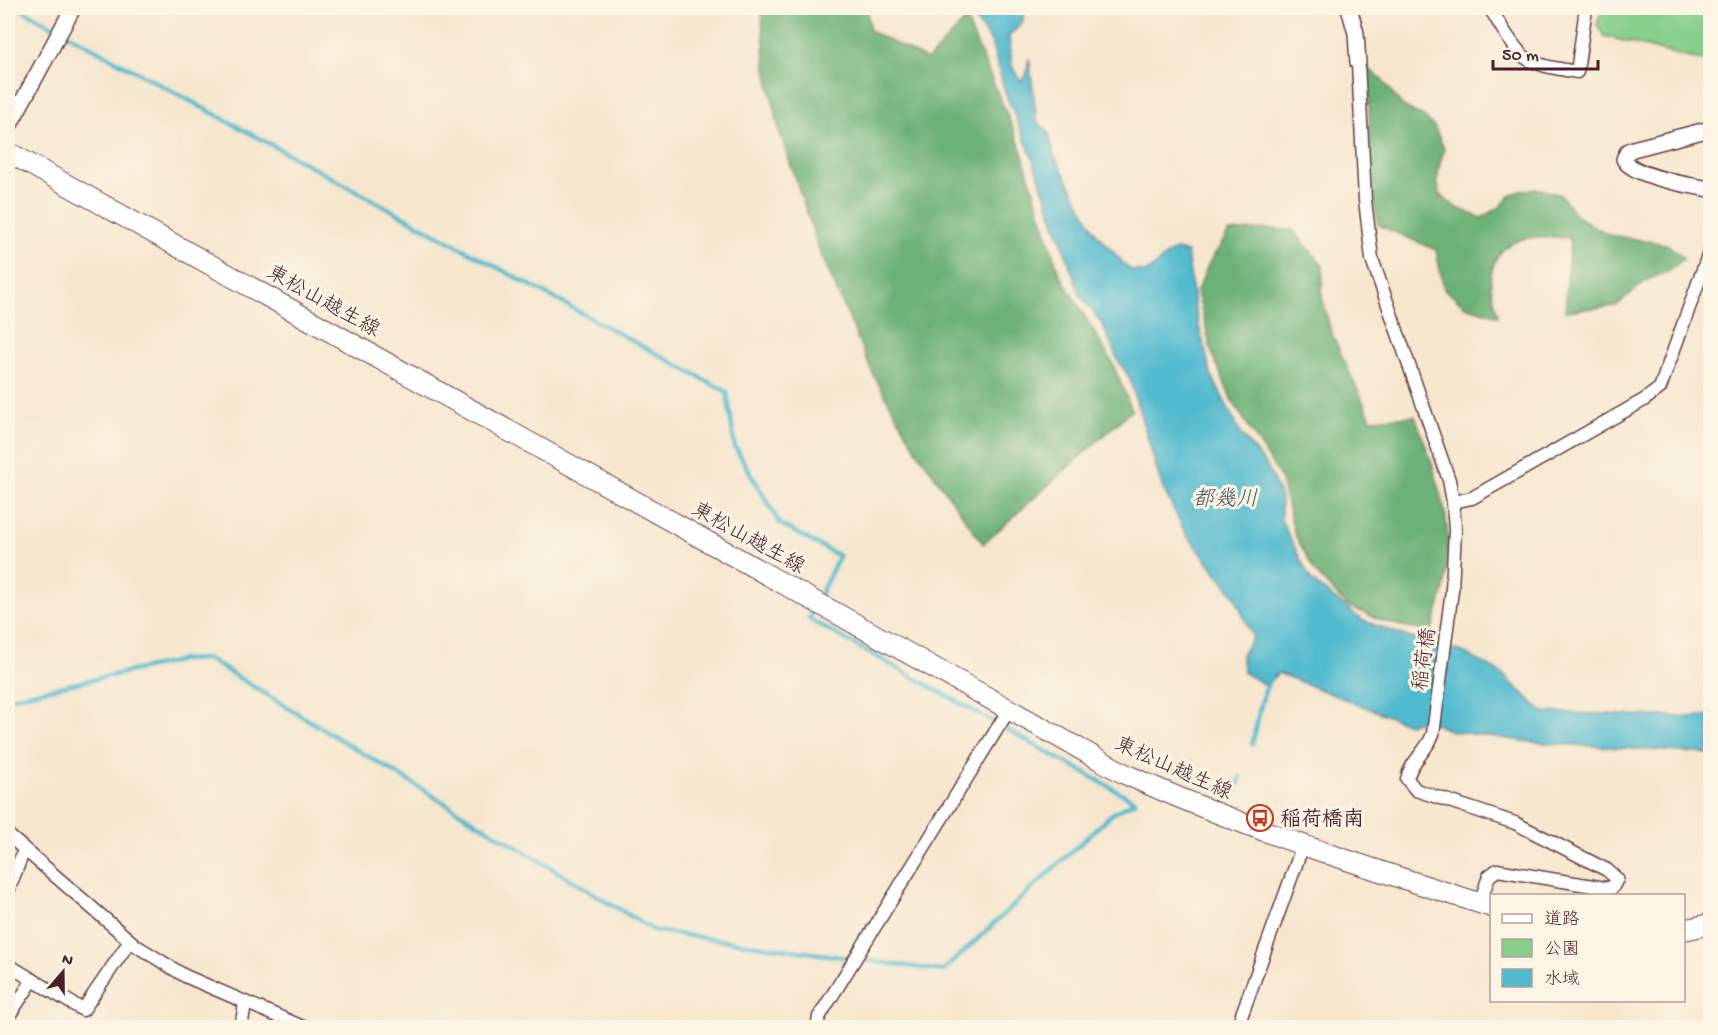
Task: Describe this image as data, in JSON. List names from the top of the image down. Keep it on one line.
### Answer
{"streets":{"main road":["東松山越生線"],"street":["稲荷橋"]},"crossings":[["東松山越生線","稲荷橋"]],"water":["都幾川"],"places":{"bus stop":["稲荷橋南"]},"legend":["道路","公園","水域"],"scale_bar":"50 m","north":"top"}
